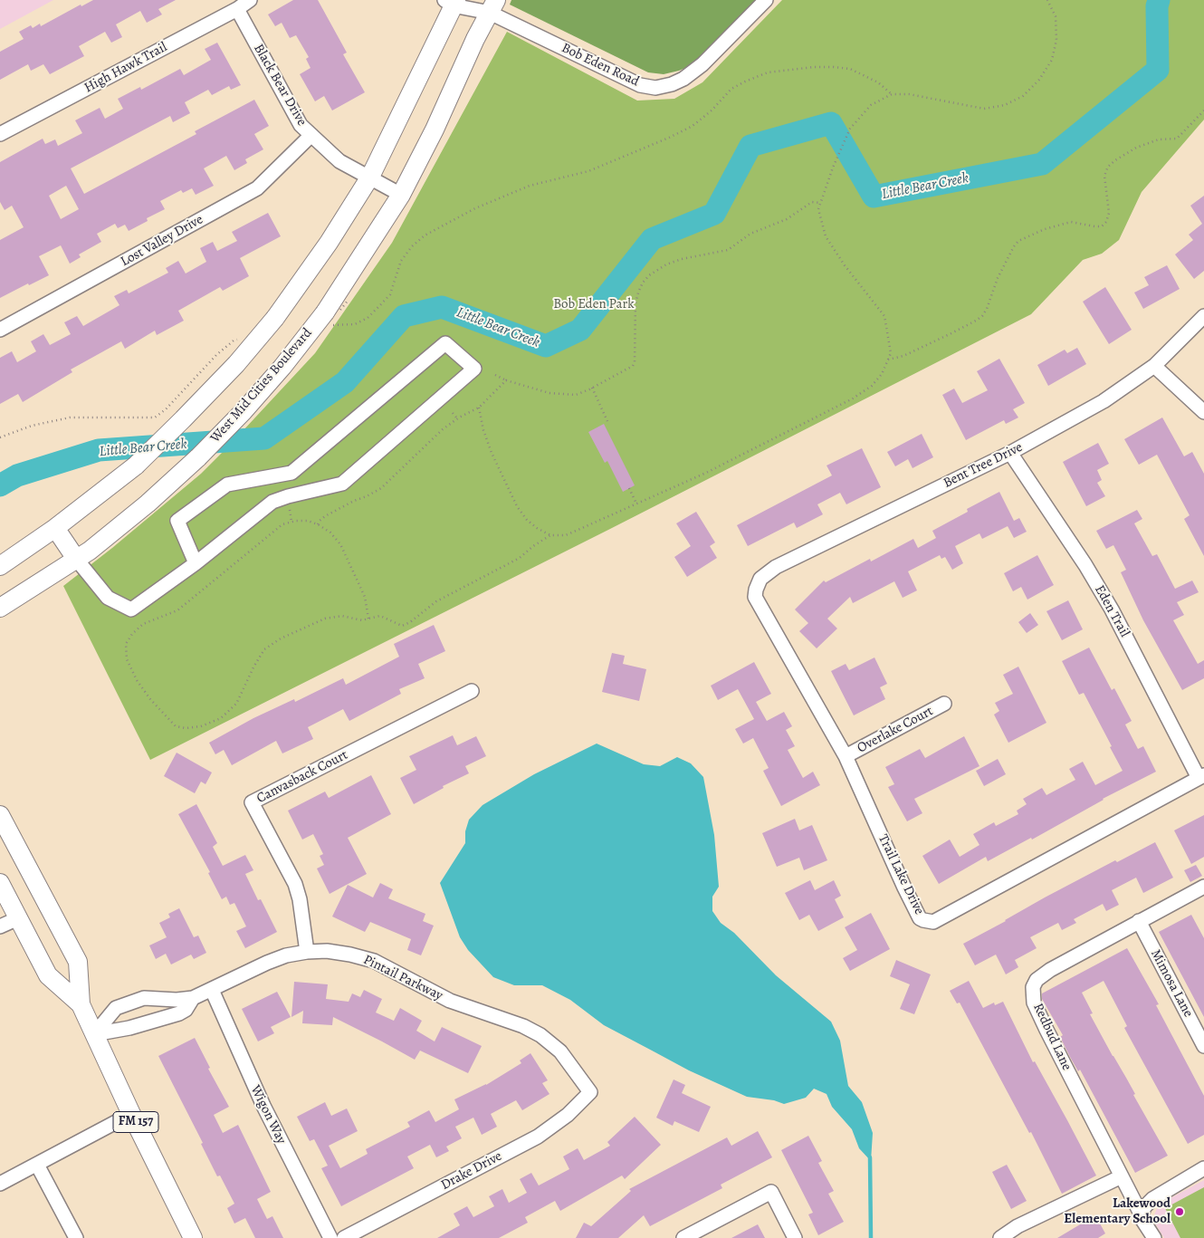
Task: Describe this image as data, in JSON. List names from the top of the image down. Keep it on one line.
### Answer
{"streets":{"main road":["West Mid Cities Boulevard","FM 157"],"street":["Bob Eden Road","High Hawk Trail","Black Bear Drive","Lost Valley Drive","Bent Tree Drive","Eden Trail","Overlake Court","Canvasback Court","Trail Lake Drive","Pintail Parkway","Mimosa Lane","Redbud Lane","Wigon Way","Drake Drive"]},"crossings":[["Bob Eden Road","West Mid Cities Boulevard"],["High Hawk Trail","Black Bear Drive"],["Black Bear Drive","Lost Valley Drive"],["Black Bear Drive","West Mid Cities Boulevard"],["Bent Tree Drive","Eden Trail"],["Bent Tree Drive","Trail Lake Drive"],["Eden Trail","Trail Lake Drive"],["Overlake Court","Trail Lake Drive"],["Canvasback Court","Pintail Parkway"],["Pintail Parkway","Wigon Way"],["Pintail Parkway","FM 157"],["Pintail Parkway","Drake Drive"],["Mimosa Lane","Redbud Lane"]],"water":["Little Bear Creek"],"parks":["Bob Eden Park"],"places":["Lakewood Elementary School"]}
